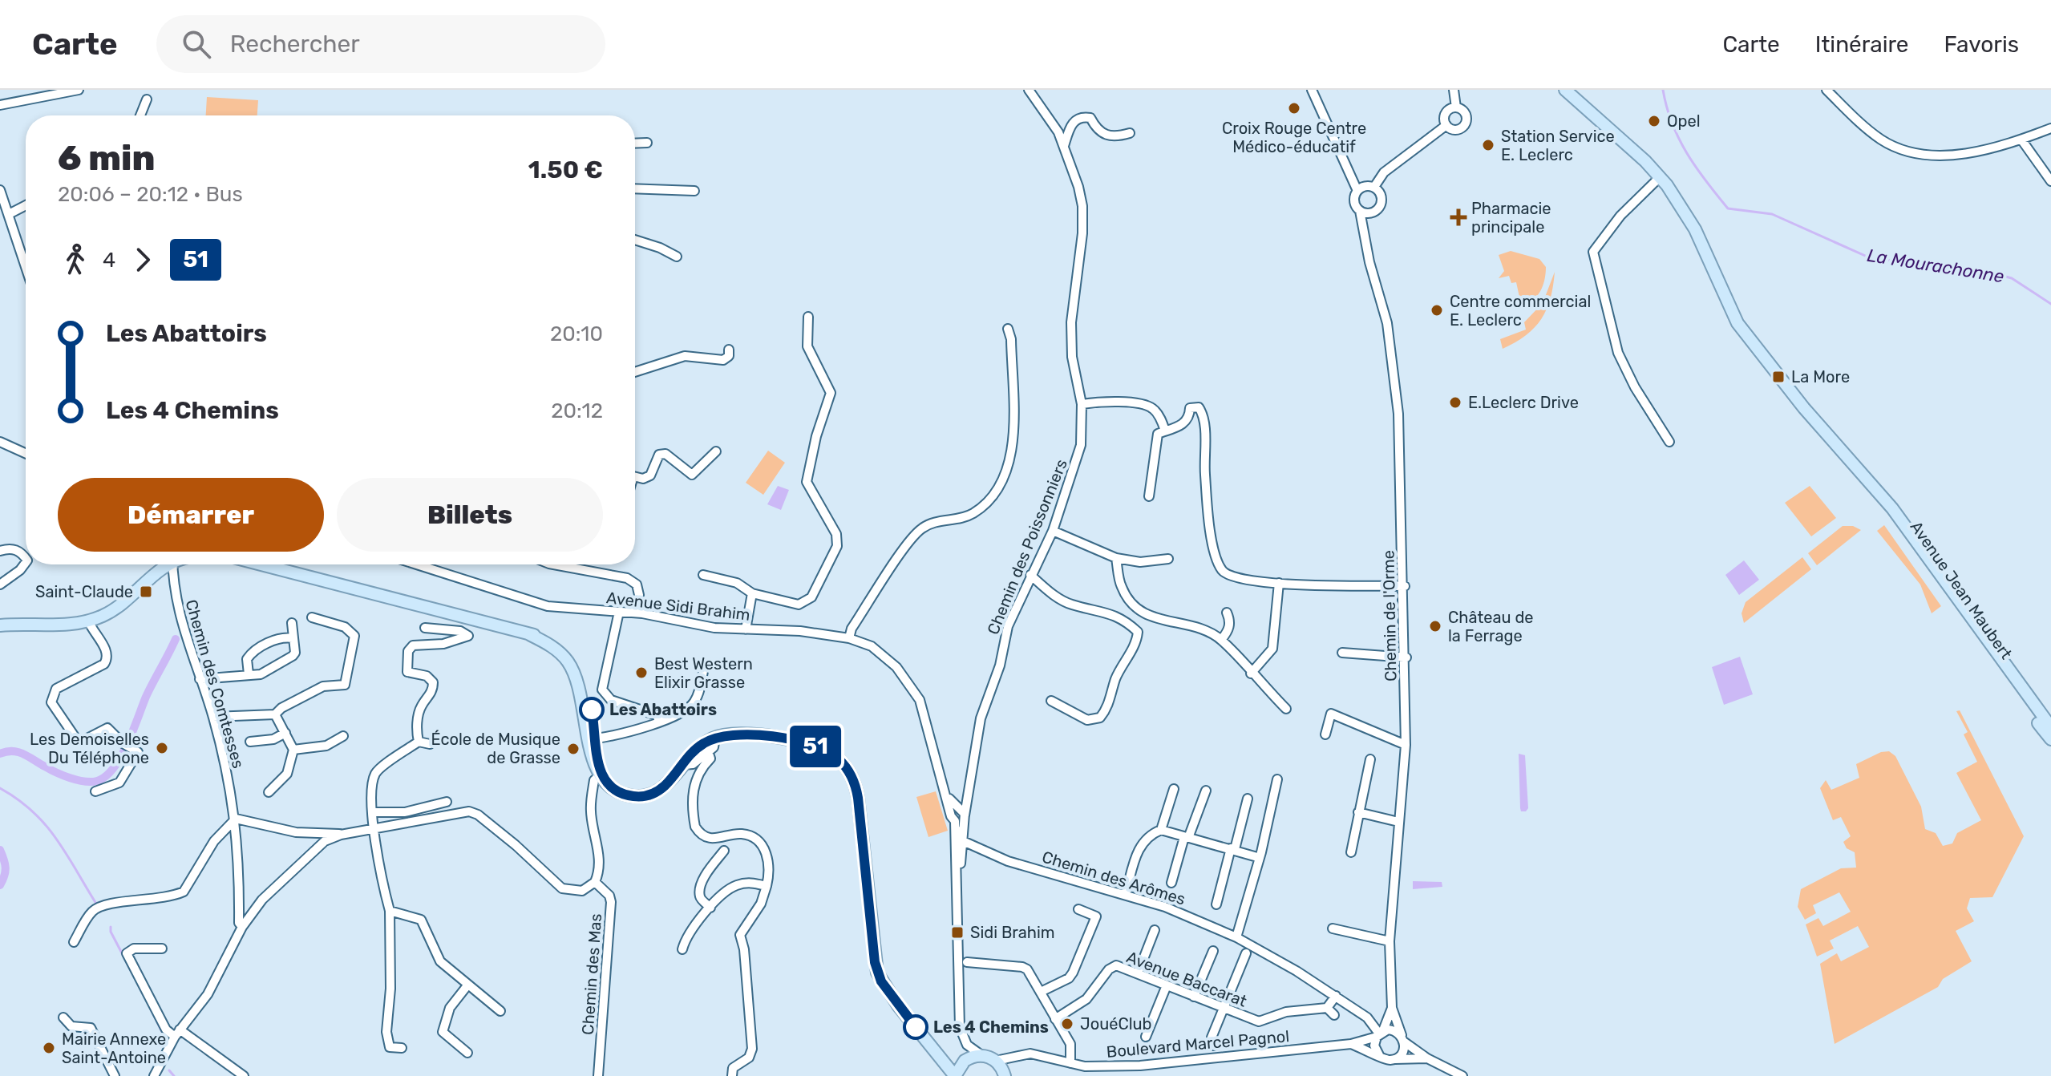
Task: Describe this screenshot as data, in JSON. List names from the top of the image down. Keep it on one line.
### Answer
{"streets":{"main road":["Avenue Jean Maubert"],"street":["Chemin des Poissonniers","Avenue Sidi Brahim","Chemin de l'Orme","Chemin des Comtesses","Chemin des Arômes","Chemin des Mas","Avenue Baccarat","Boulevard Marcel Pagnol"]},"crossings":[["Chemin des Poissonniers","Avenue Sidi Brahim"],["Chemin de l'Orme","Chemin des Arômes"],["Chemin de l'Orme","Boulevard Marcel Pagnol"],["Chemin des Arômes","Boulevard Marcel Pagnol"]],"water":["La Mourachonne"],"places":{"other":["Croix Rouge Centre Médico-éducatif","Opel","Station Service E. Leclerc","Centre commercial E. Leclerc","E.Leclerc Drive","Château de la Ferrage","Best Western Elixir Grasse","Les Abattoirs","Les Demoiselles Du Téléphone","École de Musique de Grasse","JouéClub","Les 4 Chemins","Mairie Annexe Saint-Antoine"],"health":["Pharmacie principale"],"transit":["La More","Saint-Claude","Sidi Brahim"]},"lines":["bus line 51"],"page":{"header":"Carte","search":"Rechercher","nav":["Carte","Itinéraire","Favoris"],"on_map":"51","heading":["6 min","20:06 – 20:12 · Bus","1.50 €"],"legs":["4","51"],"list":[{"name":"Les Abattoirs","value":"20:10"},{"name":"Les 4 Chemins","value":"20:12"}],"buttons":["Démarrer","Billets"]}}
